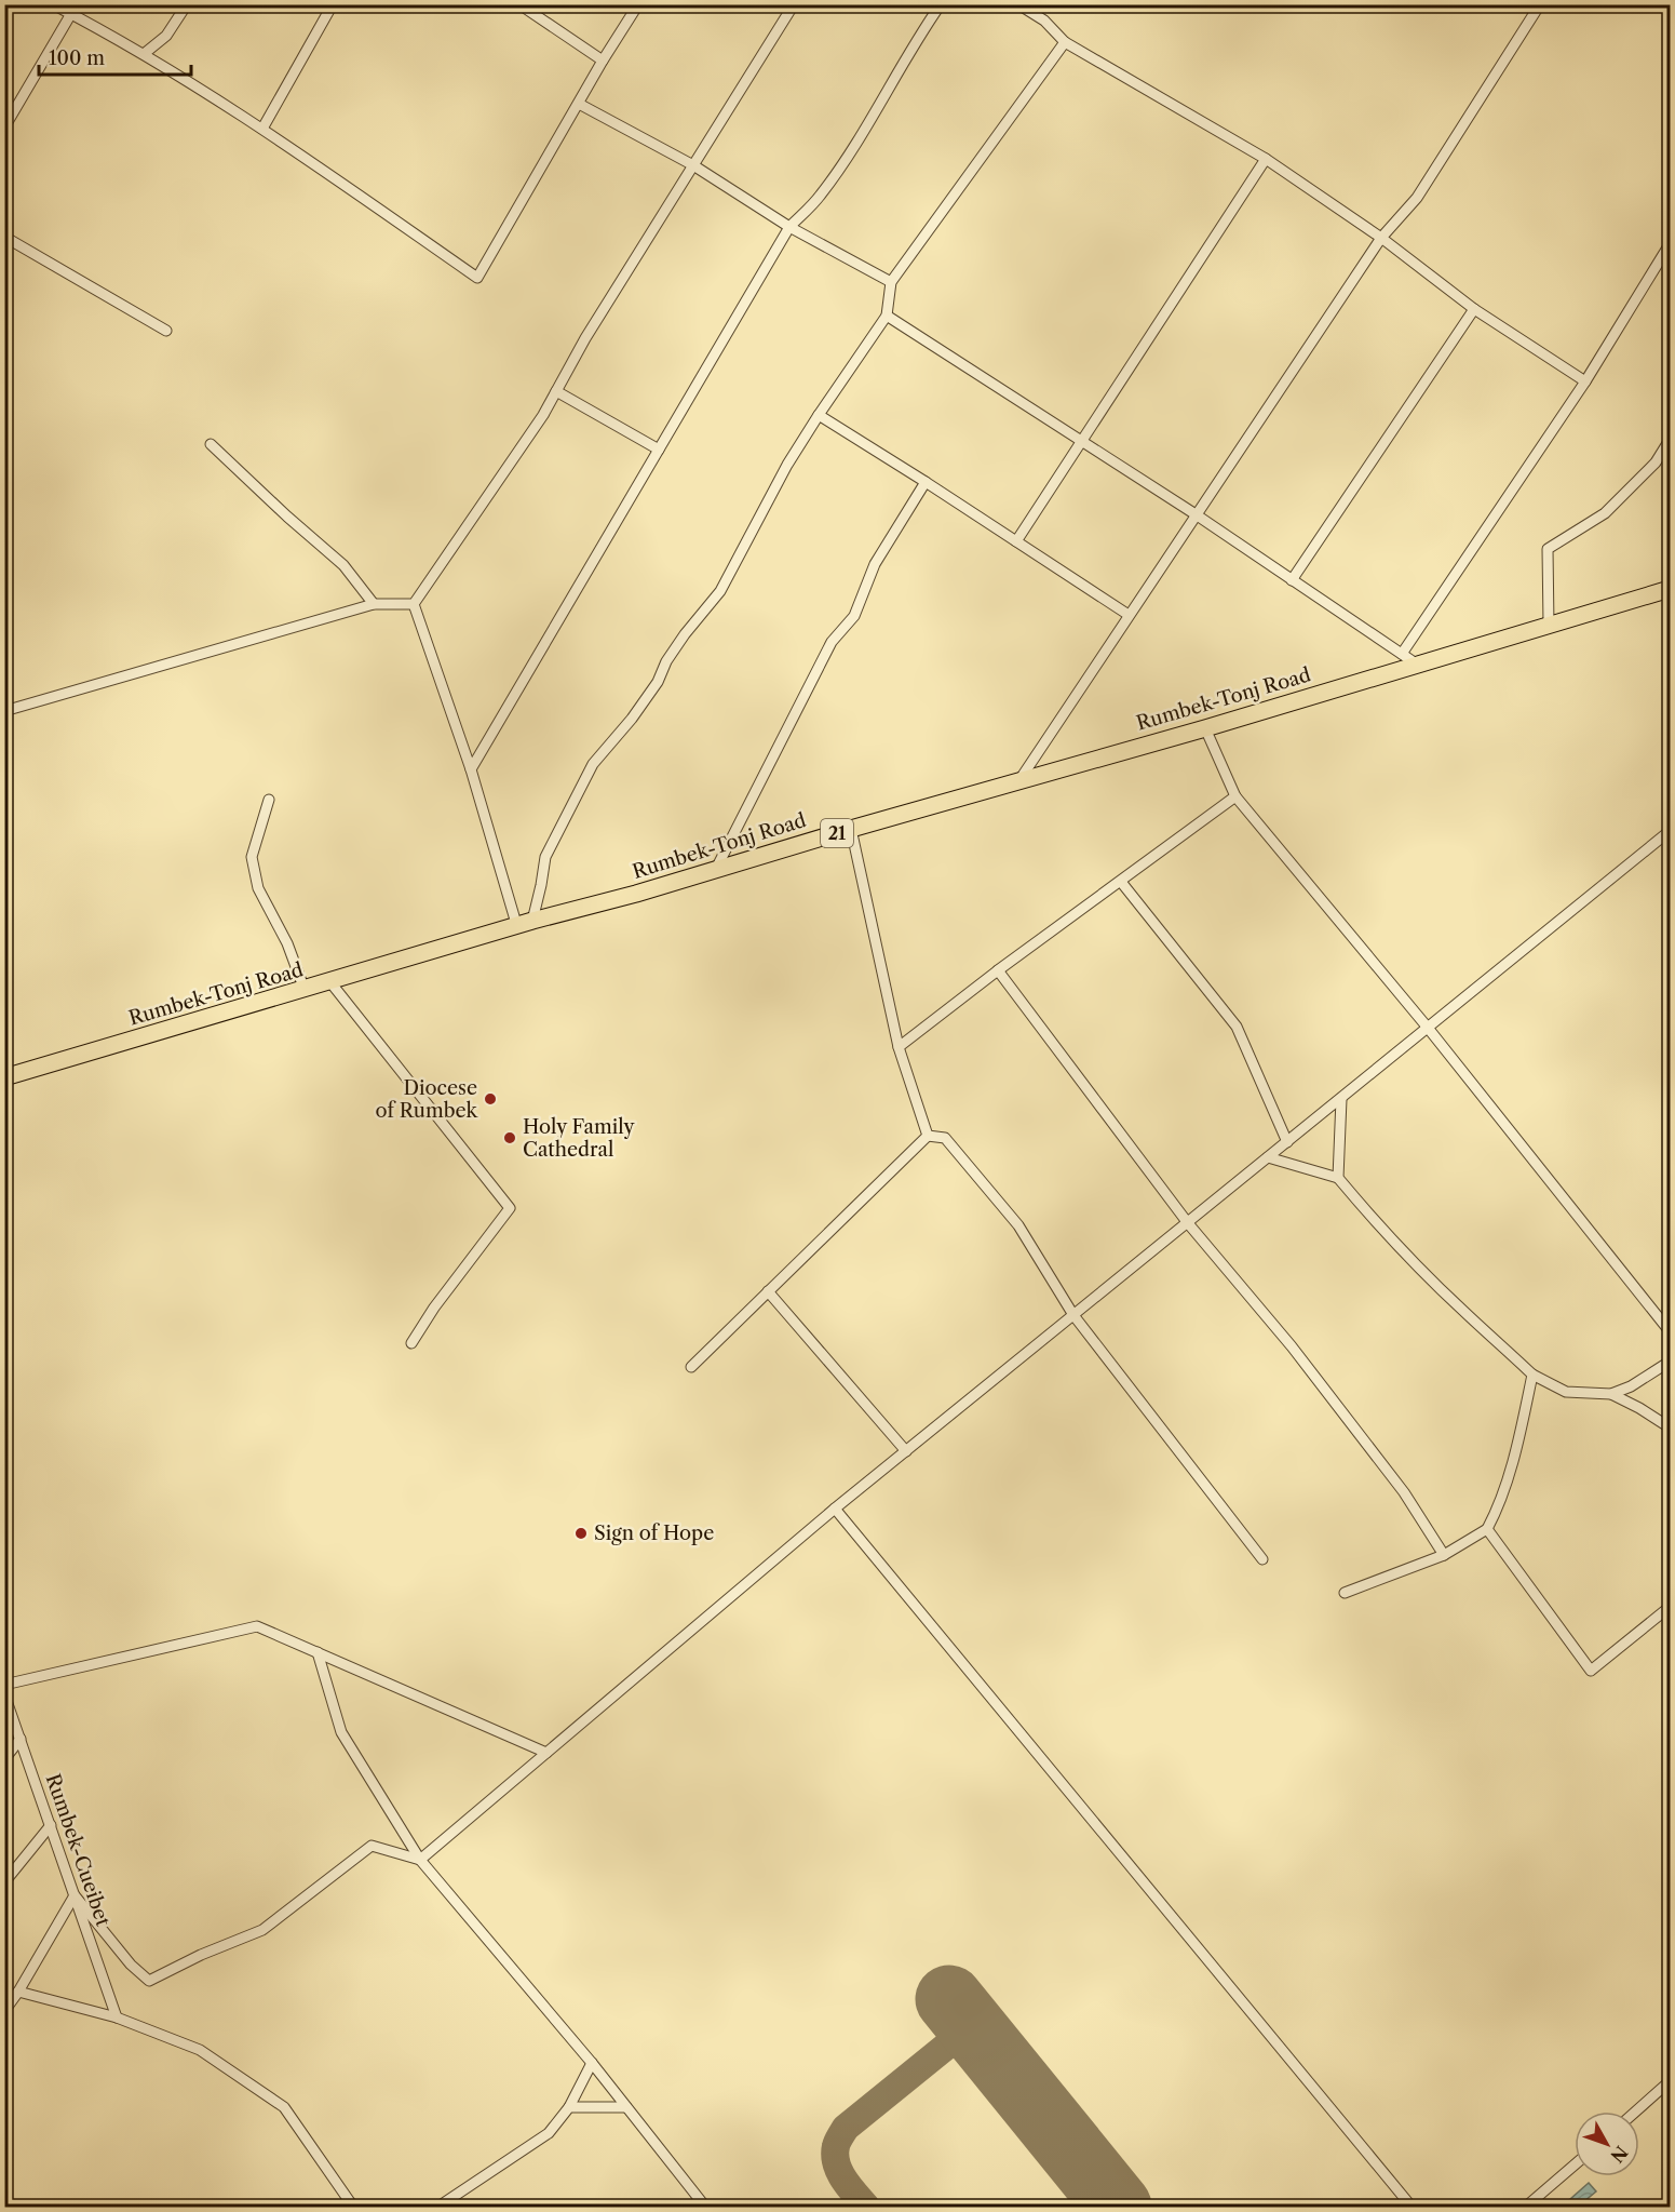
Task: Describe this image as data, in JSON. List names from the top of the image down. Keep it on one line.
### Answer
{"streets":{"main road":["Rumbek-Tonj Road","21"],"street":["Rumbek-Cueibet"]},"places":["Diocese of Rumbek","Holy Family Cathedral","Sign of Hope"],"scale_bar":"100 m","north":"bottom right"}
